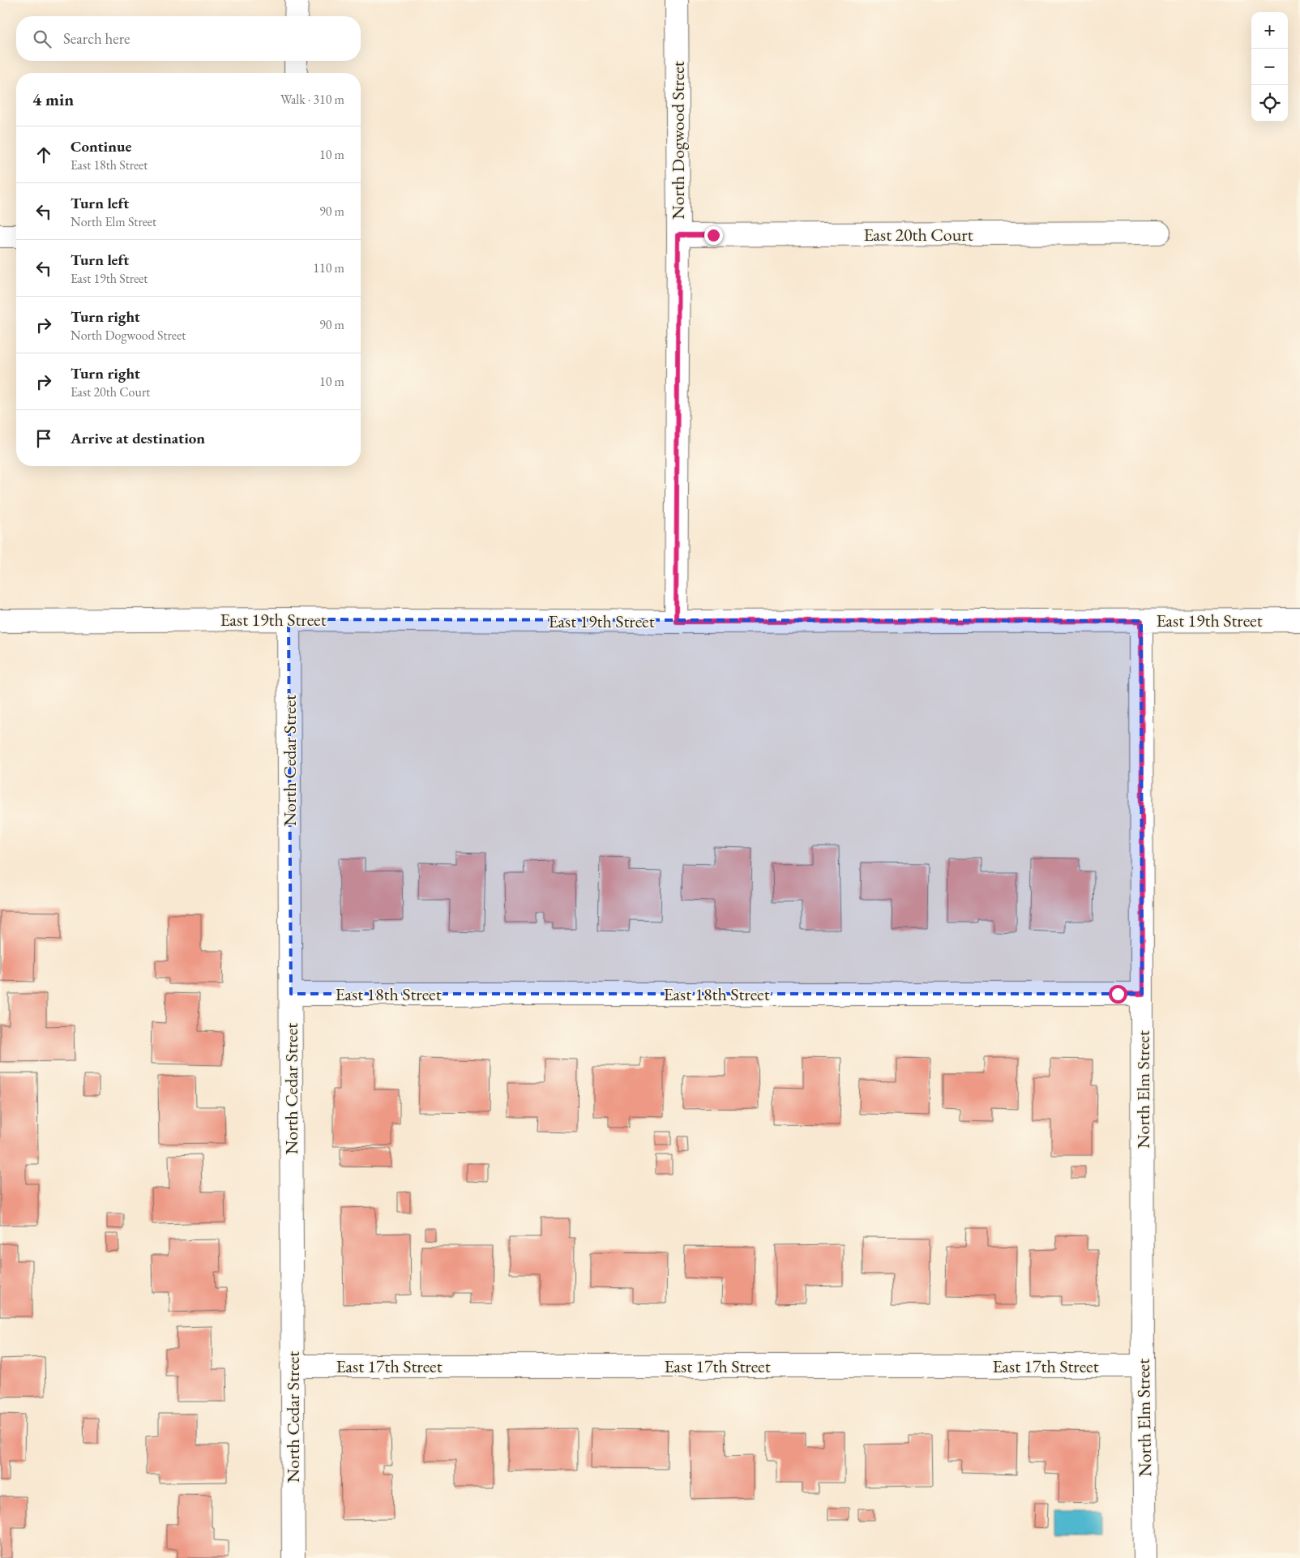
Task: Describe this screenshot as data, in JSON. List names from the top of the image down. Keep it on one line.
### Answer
{"streets":{"street":["North Dogwood Street","East 20th Court","East 19th Street","North Cedar Street","East 18th Street","North Elm Street","East 17th Street"]},"crossings":[["North Dogwood Street","East 20th Court"],["North Dogwood Street","East 19th Street"],["East 19th Street","North Cedar Street"],["East 19th Street","North Elm Street"],["North Cedar Street","East 18th Street"],["North Cedar Street","East 17th Street"],["East 18th Street","North Elm Street"],["North Elm Street","East 17th Street"]],"page":{"map_buttons":["+","−"],"search":"Search here","heading":["4 min","Walk · 310 m"],"list":[["Continue","East 18th Street","10 m"],["Turn left","North Elm Street","90 m"],["Turn left","East 19th Street","110 m"],["Turn right","North Dogwood Street","90 m"],["Turn right","East 20th Court","10 m"],"Arrive at destination"]}}
